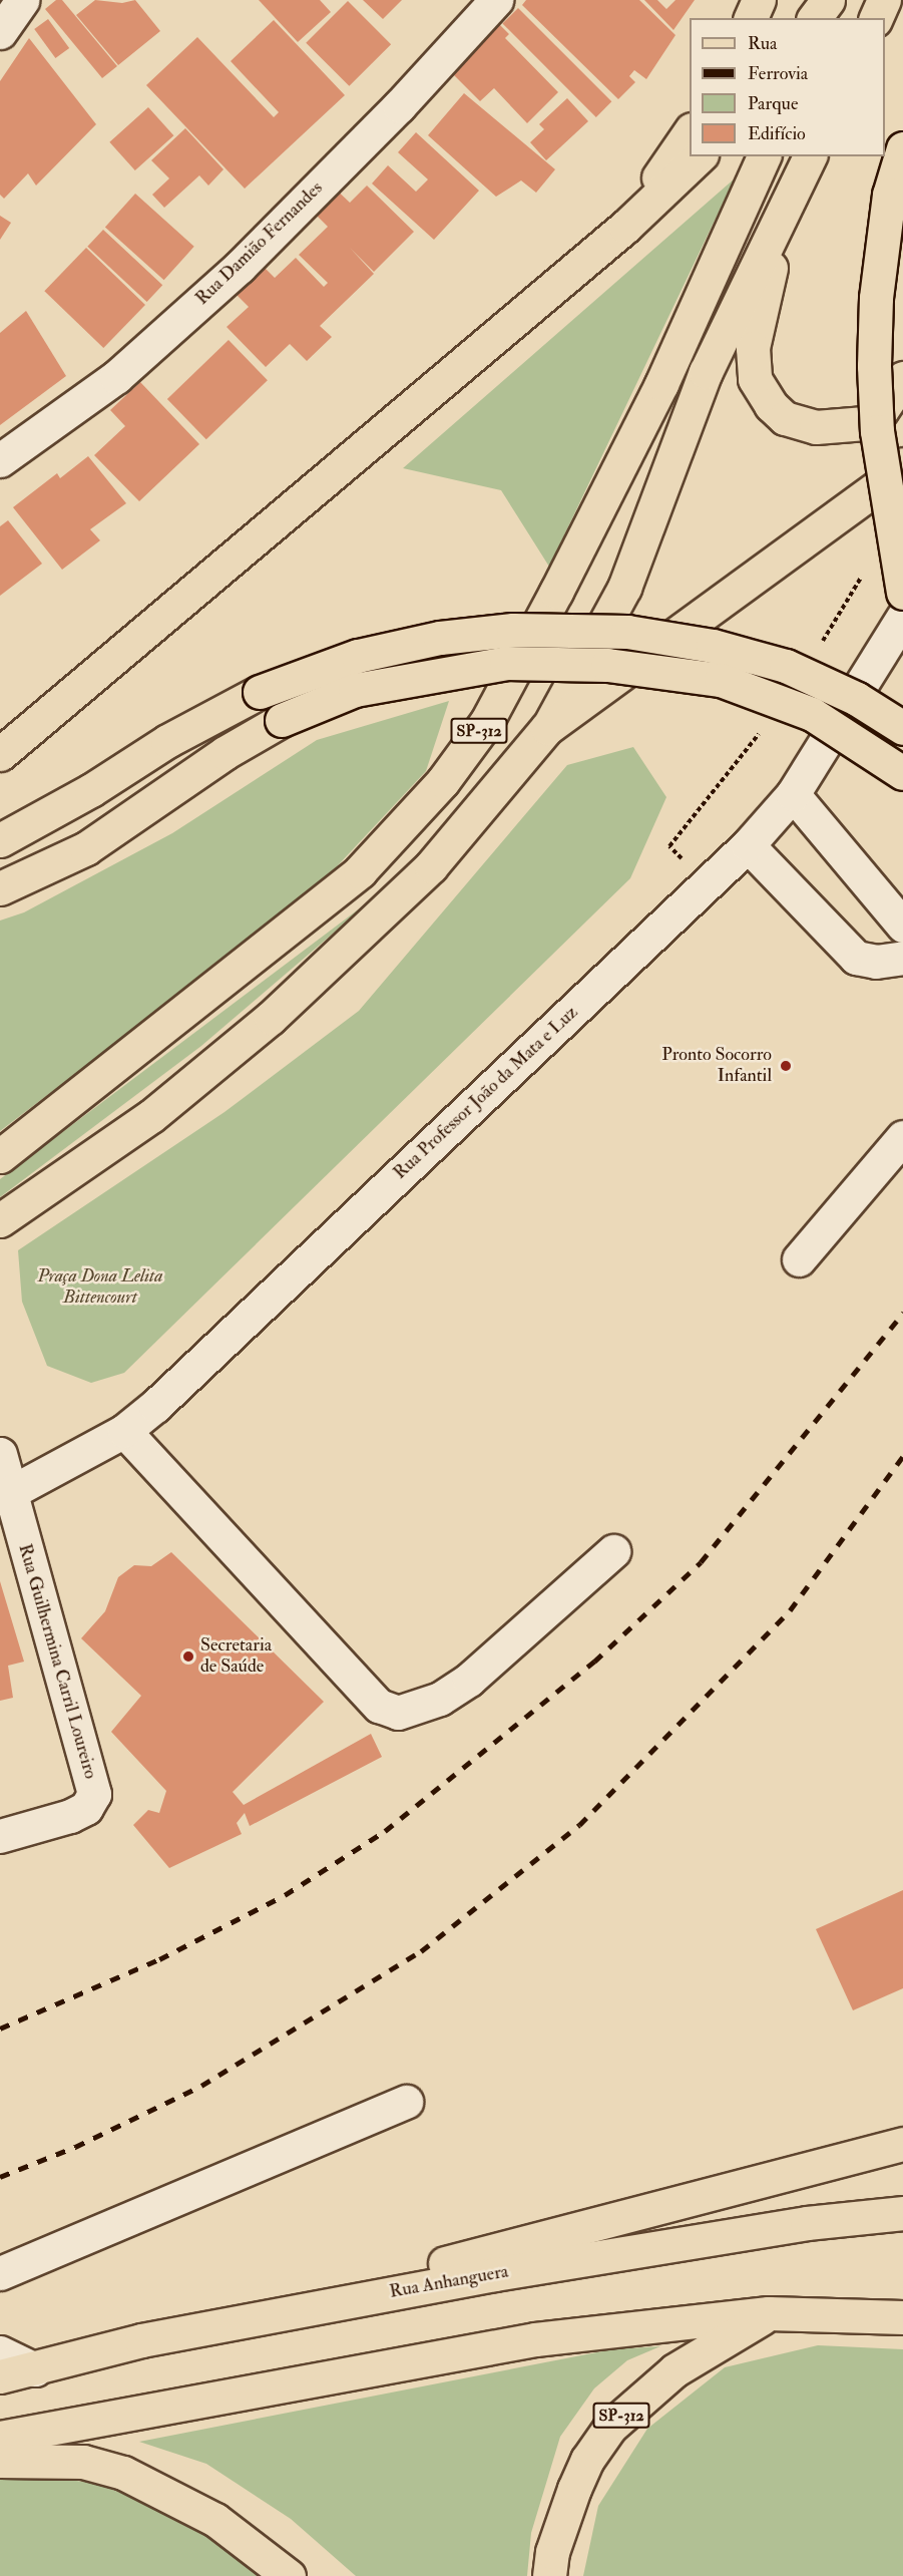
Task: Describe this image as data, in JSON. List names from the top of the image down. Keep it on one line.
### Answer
{"streets":{"main road":["SP-312","Rua Anhanguera"],"street":["Rua Damião Fernandes","Rua Professor João da Mata e Luz","Rua Guilhermina Carril Loureiro"]},"crossings":[["Rua Professor João da Mata e Luz","Rua Guilhermina Carril Loureiro"]],"parks":["Praça Dona Lelita Bittencourt"],"places":["Pronto Socorro Infantil","Secretaria de Saúde"],"legend":["Rua","Ferrovia","Parque","Edifício"]}
